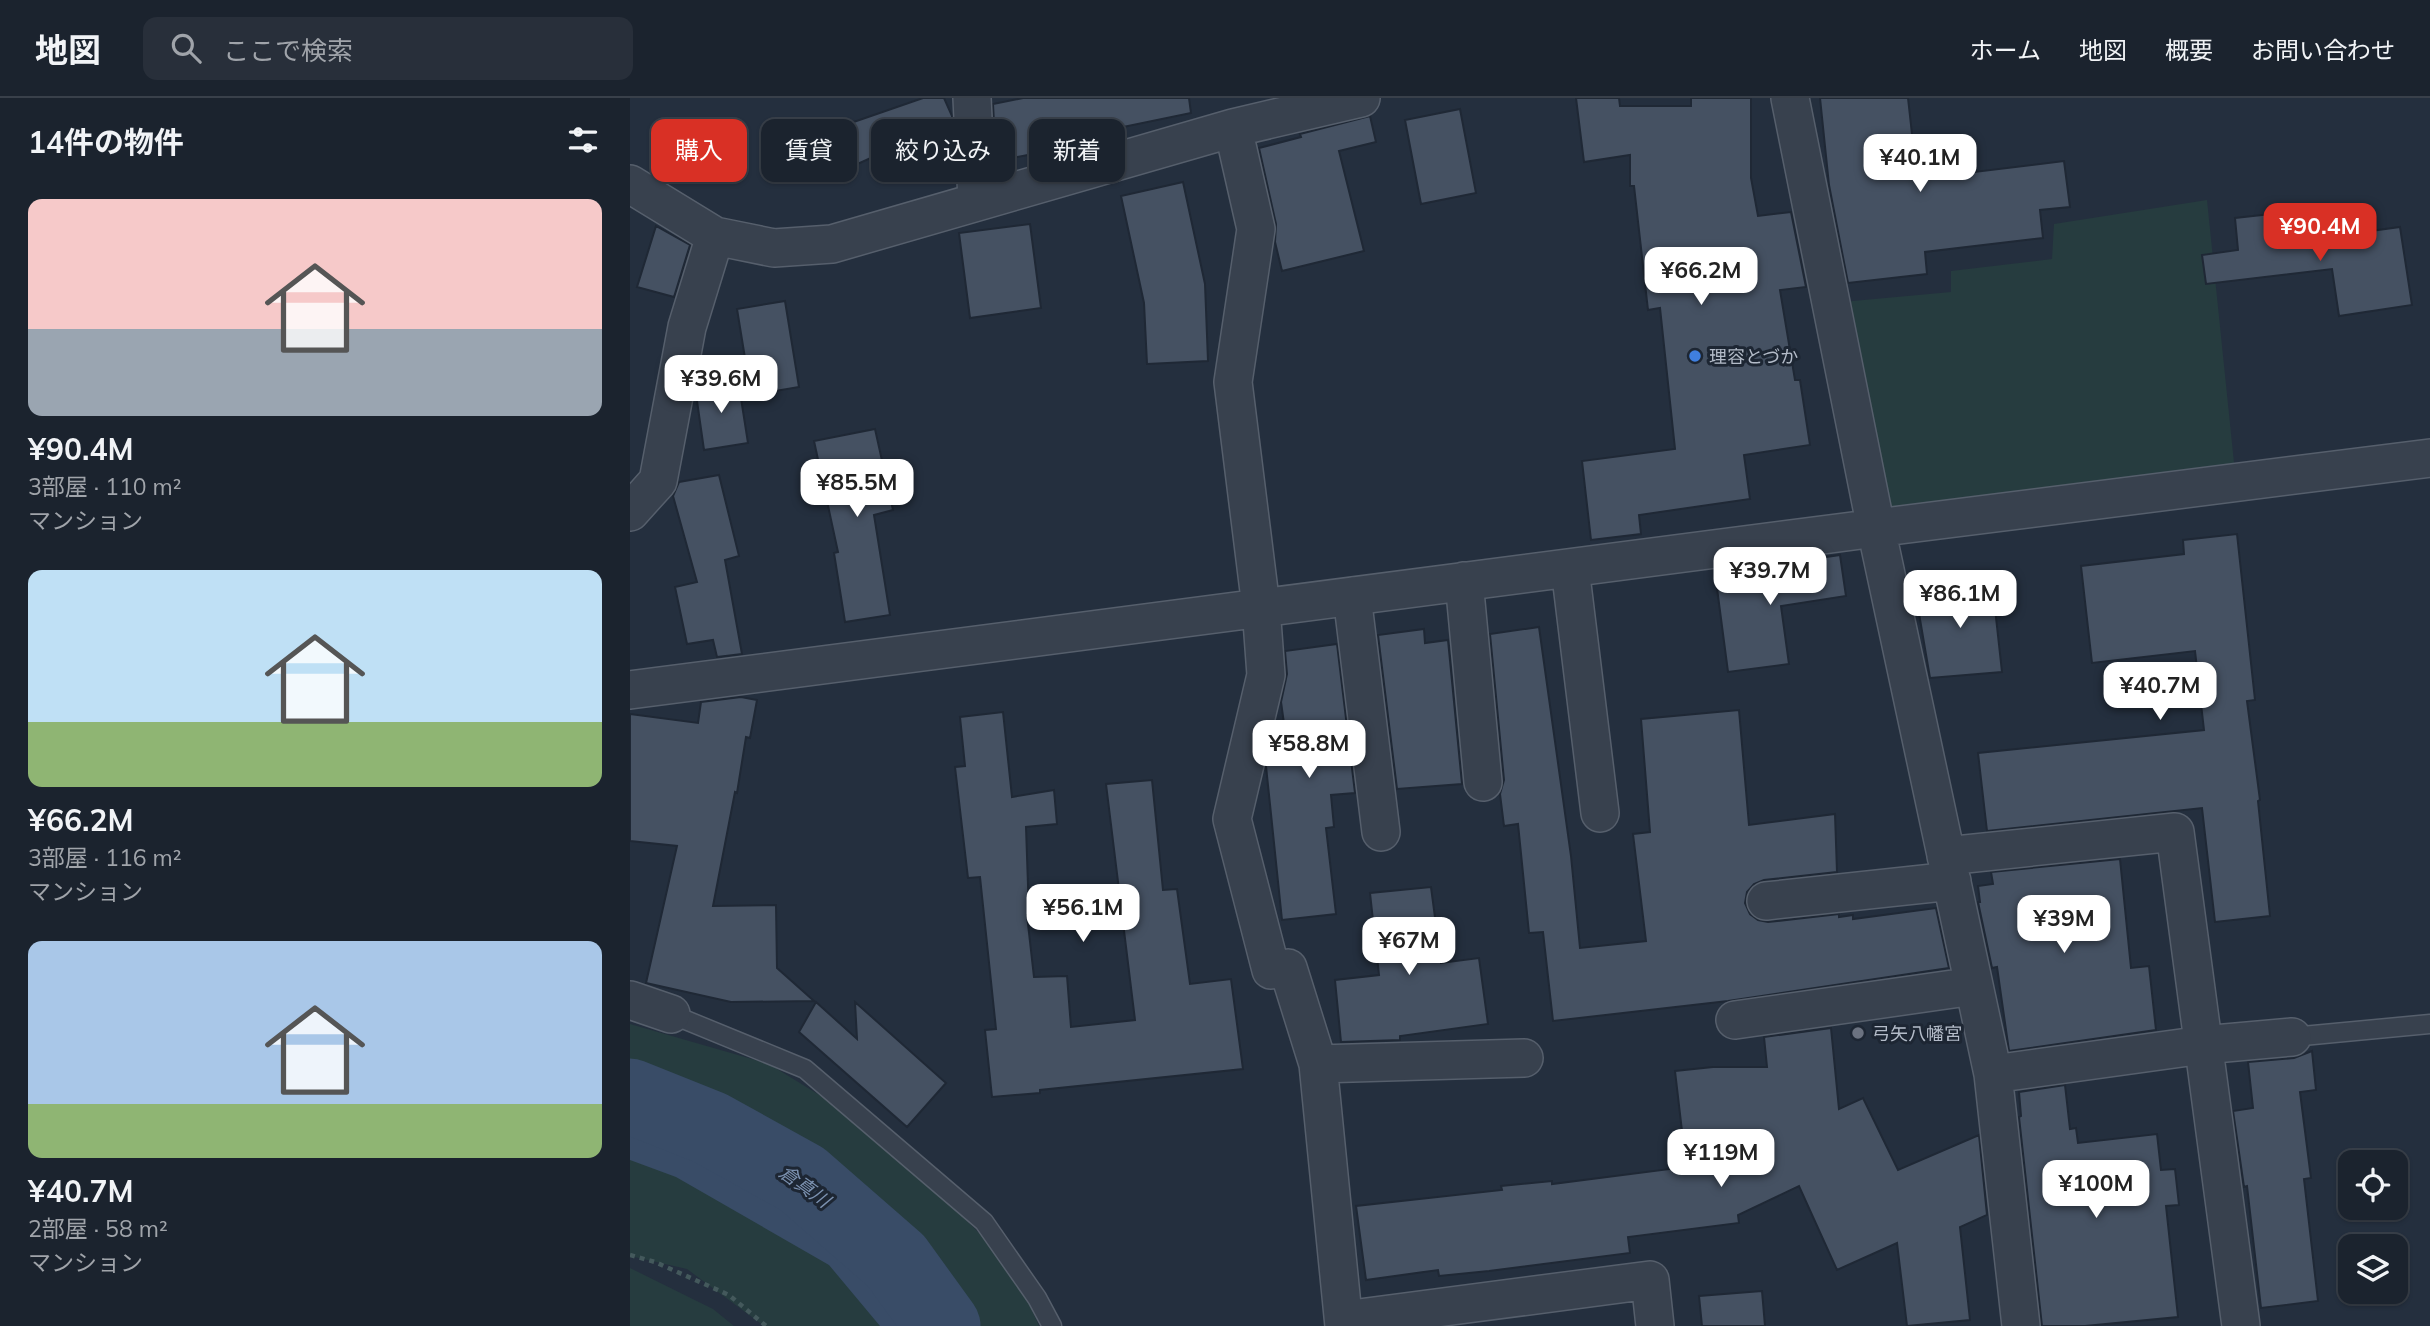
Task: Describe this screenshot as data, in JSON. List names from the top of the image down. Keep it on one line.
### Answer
{"water":["倉真川"],"places":["理容とづか","弓矢八幡宮"],"page":{"header":"地図","search":"ここで検索","nav":["ホーム","地図","概要","お問い合わせ"],"heading":"14件の物件","chip":["購入","賃貸","絞り込み","新着"],"price":["¥40.1M","¥90.4M","¥66.2M","¥39.6M","¥85.5M","¥39.7M","¥86.1M","¥40.7M","¥58.8M","¥56.1M","¥39M","¥67M","¥119M","¥100M"],"list":[{"name":"¥90.4M","note":"3部屋 · 110 m² · マンション"},{"name":"¥66.2M","note":"3部屋 · 116 m² · マンション"},{"name":"¥40.7M","note":"2部屋 · 58 m² · マンション"}]}}
